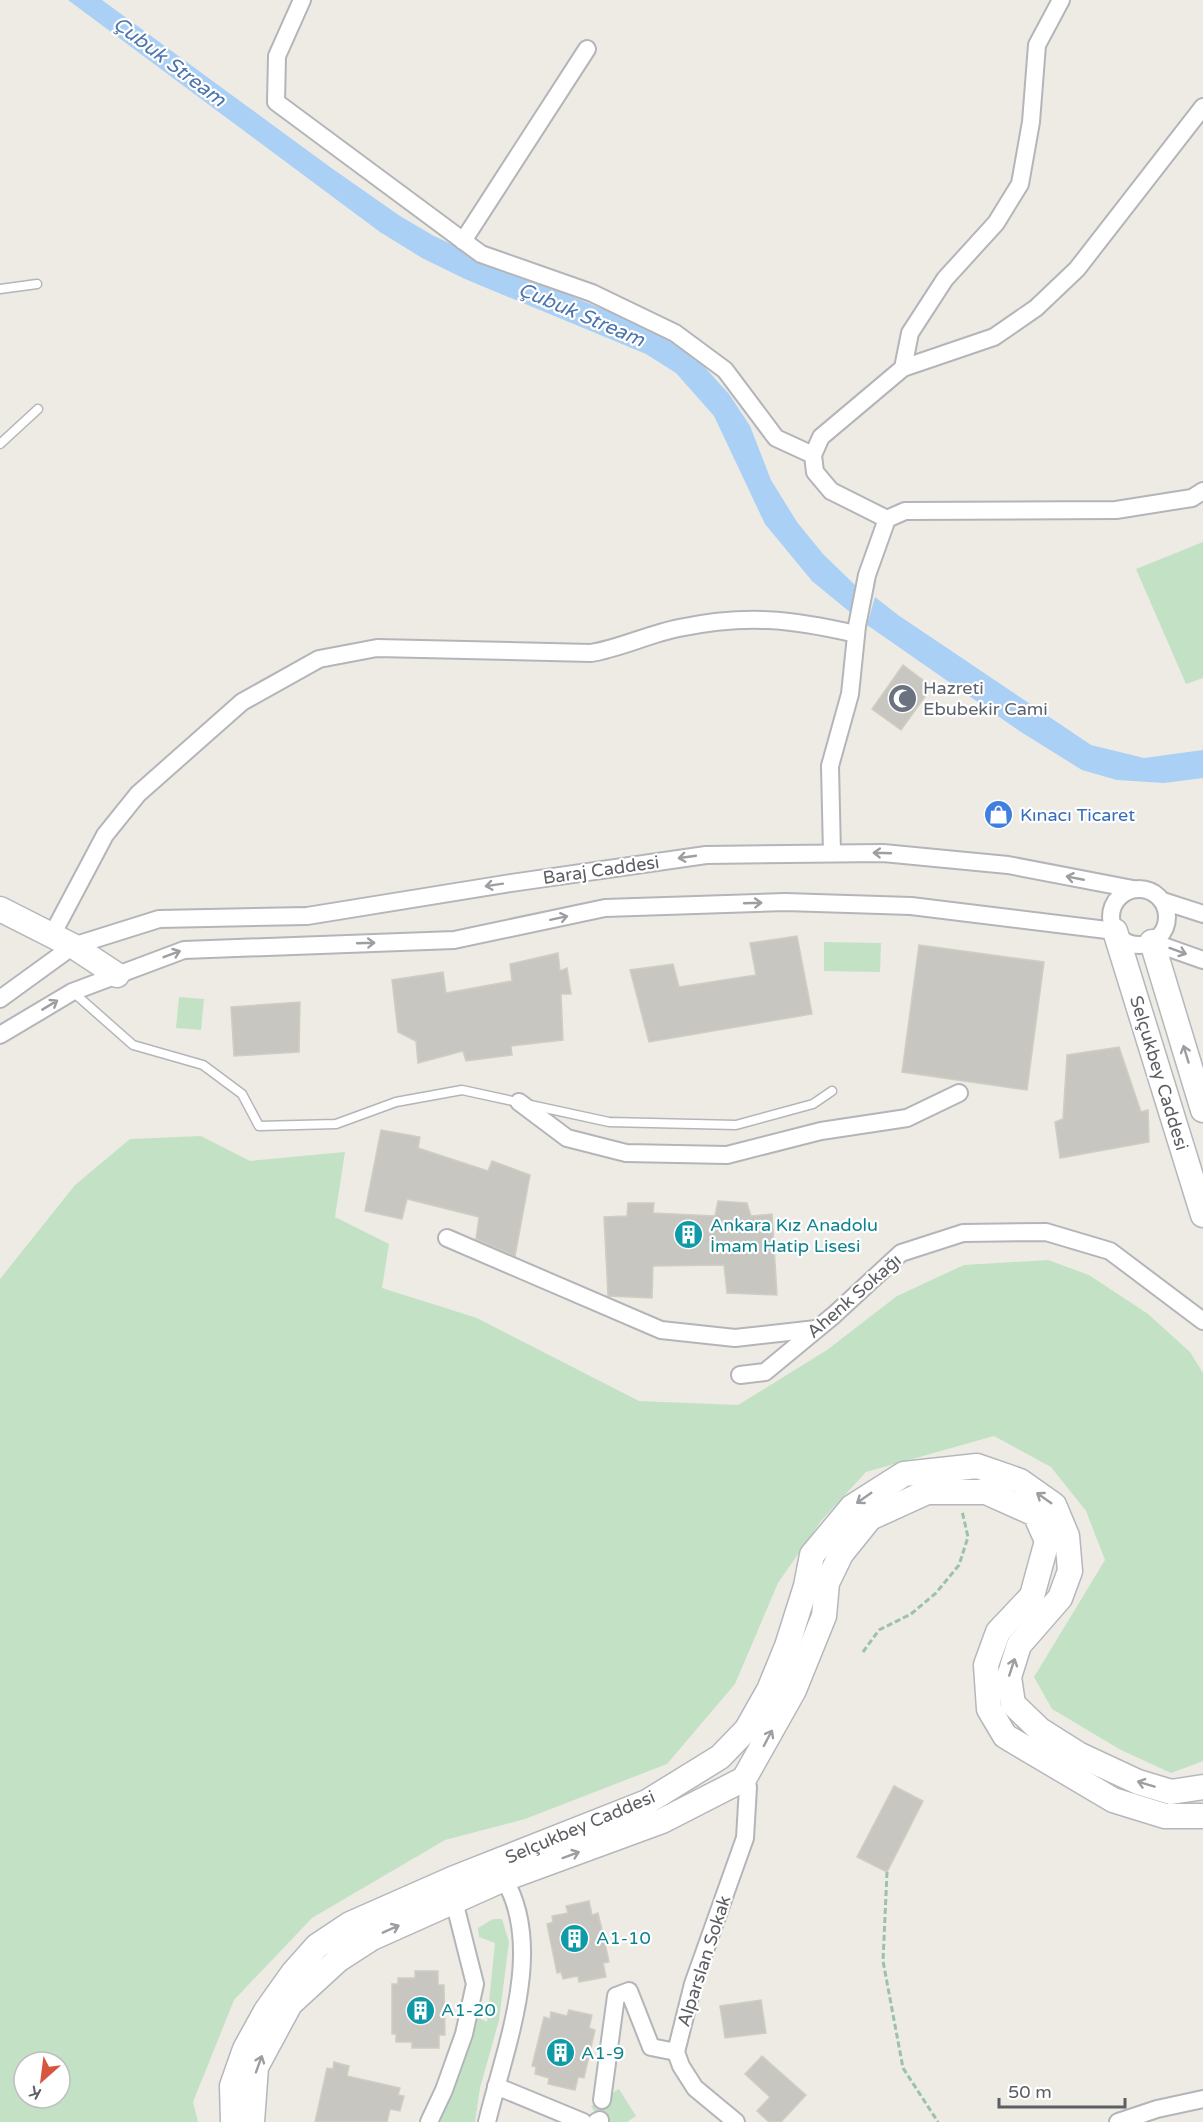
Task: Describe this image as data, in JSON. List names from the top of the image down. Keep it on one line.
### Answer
{"streets":{"street":["Baraj Caddesi","Selçukbey Caddesi","Ahenk Sokağı","Alparslan Sokak"]},"crossings":[["Baraj Caddesi","Selçukbey Caddesi"],["Selçukbey Caddesi","Alparslan Sokak"]],"water":["Çubuk Stream"],"places":{"mosque":["Hazreti Ebubekir Cami"],"shop":["Kınacı Ticaret"],"building":["Ankara Kız Anadolu İmam Hatip Lisesi","A1-10","A1-20","A1-9"]},"scale_bar":"50 m","north":"bottom left"}
